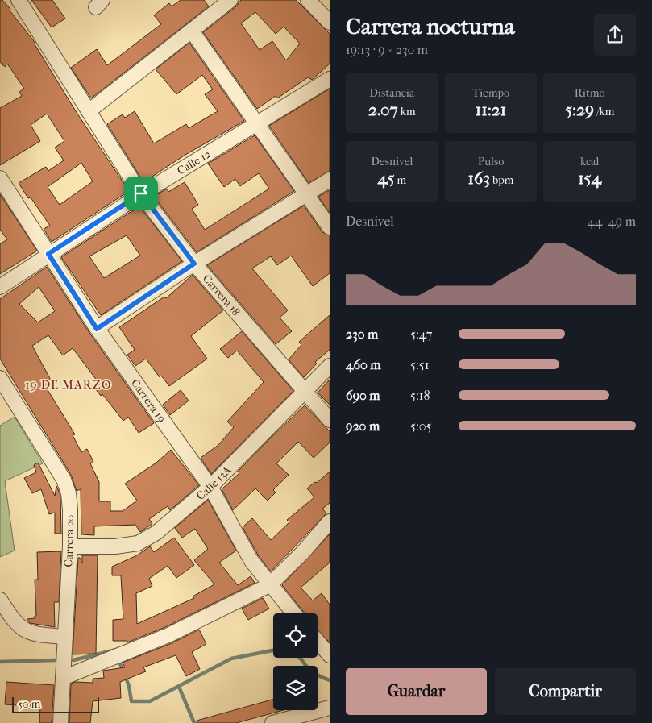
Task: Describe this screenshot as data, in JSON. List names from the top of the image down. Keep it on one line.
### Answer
{"streets":{"street":["Calle 12","Carrera 18","Carrera 19","Calle 13A","Carrera 20"]},"crossings":[["Calle 12","Carrera 18"],["Calle 12","Carrera 19"],["Carrera 18","Calle 13A"],["Carrera 19","Calle 13A"],["Calle 13A","Carrera 20"]],"districts":["19 DE MARZO"],"scale_bar":"50 m","page":{"heading":["Carrera nocturna","19:13 · 9 × 230 m"],"stats":[["Distancia","2.07 km"],["Tiempo","11:21"],["Ritmo","5:29 /km"],["Desnivel","45 m"],["Pulso","163 bpm"],["kcal","154"]],"chart":["Desnivel","44–49 m"],"list":[{"name":"230 m","note":"5:47"},{"name":"460 m","note":"5:51"},{"name":"690 m","note":"5:18"},{"name":"920 m","note":"5:05"}],"buttons":["Guardar","Compartir"],"scale":"50 m"}}
